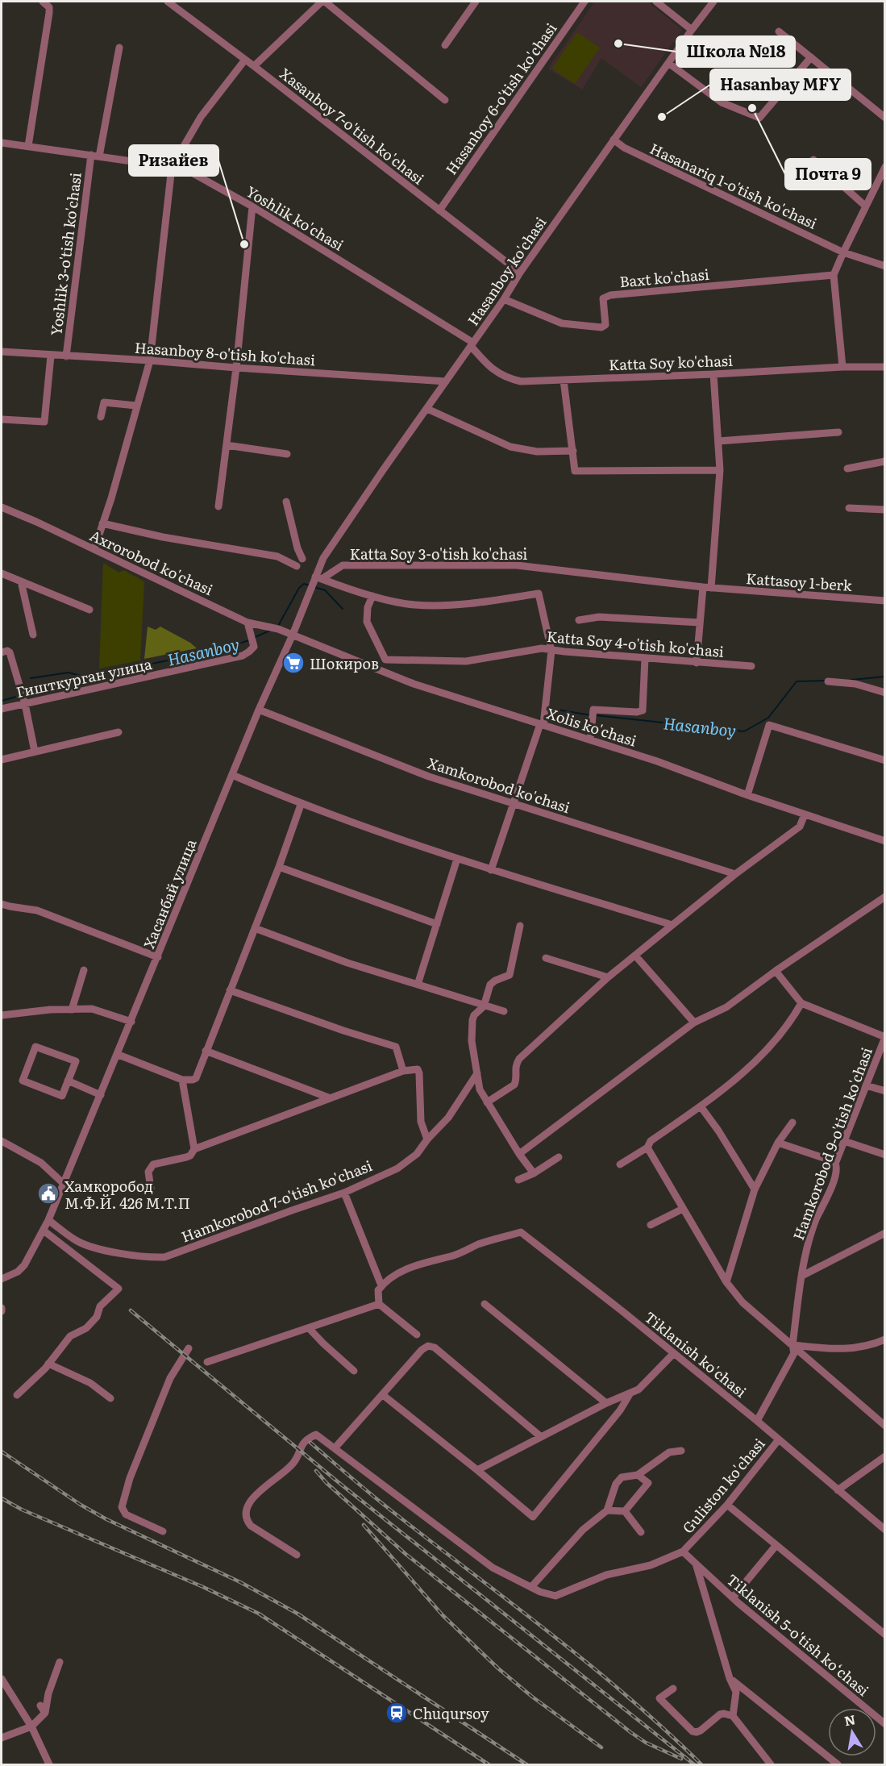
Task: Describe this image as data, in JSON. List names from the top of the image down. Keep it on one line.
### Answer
{"streets":{"street":["Hasanboy 6-o'tish ko'chasi","Xasanboy 7-o'tish ko'chasi","Hasanariq 1-o'tish ko'chasi","Yoshlik ko'chasi","Yoshlik 3-o'tish ko'chasi","Hasanboy ko'chasi","Baxt ko'chasi","Hasanboy 8-o'tish ko'chasi","Katta Soy ko'chasi","Katta Soy 3-o'tish ko'chasi","Axrorobod ko'chasi","Kattasoy 1-berk","Katta Soy 4-o'tish ko'chasi","Гишткурган улица","Xolis ko'chasi","Xamkorobod ko'chasi","Хасанбай улица","Hamkorobod 9-o'tish ko'chasi","Hamkorobod 7-o'tish ko'chasi","Tiklanish ko'chasi","Guliston ko'chasi","Tiklanish 5-o'tish ko‘chasi"]},"crossings":[["Hasanboy 6-o'tish ko'chasi","Xasanboy 7-o'tish ko'chasi"],["Xasanboy 7-o'tish ko'chasi","Hasanboy ko'chasi"],["Hasanariq 1-o'tish ko'chasi","Hasanboy ko'chasi"],["Yoshlik ko'chasi","Yoshlik 3-o'tish ko'chasi"],["Yoshlik ko'chasi","Hasanboy ko'chasi"],["Yoshlik ko'chasi","Katta Soy ko'chasi"],["Yoshlik 3-o'tish ko'chasi","Hasanboy 8-o'tish ko'chasi"],["Hasanboy ko'chasi","Baxt ko'chasi"],["Hasanboy ko'chasi","Hasanboy 8-o'tish ko'chasi"],["Hasanboy ko'chasi","Katta Soy ko'chasi"],["Hasanboy ko'chasi","Katta Soy 3-o'tish ko'chasi"],["Hasanboy ko'chasi","Хасанбай улица"],["Katta Soy 3-o'tish ko'chasi","Kattasoy 1-berk"],["Katta Soy 3-o'tish ko'chasi","Хасанбай улица"],["Axrorobod ko'chasi","Гишткурган улица"],["Axrorobod ko'chasi","Xolis ko'chasi"],["Axrorobod ko'chasi","Хасанбай улица"],["Xolis ko'chasi","Хасанбай улица"],["Xamkorobod ko'chasi","Хасанбай улица"],["Хасанбай улица","Hamkorobod 7-o'tish ko'chasi"],["Hamkorobod 9-o'tish ko'chasi","Tiklanish ko'chasi"],["Tiklanish ko'chasi","Guliston ko'chasi"],["Guliston ko'chasi","Tiklanish 5-o'tish ko‘chasi"]],"water":["Hasanboy"],"places":{"other":["Школа №18","Почта 9","Hasanbay MFY","Ризайев"],"supermarket":["Шокиров"],"public building":["Хамкоробод М.Ф.Й. 426 М.Т.П"],"station":["Chuqursoy"]},"north":"top"}
